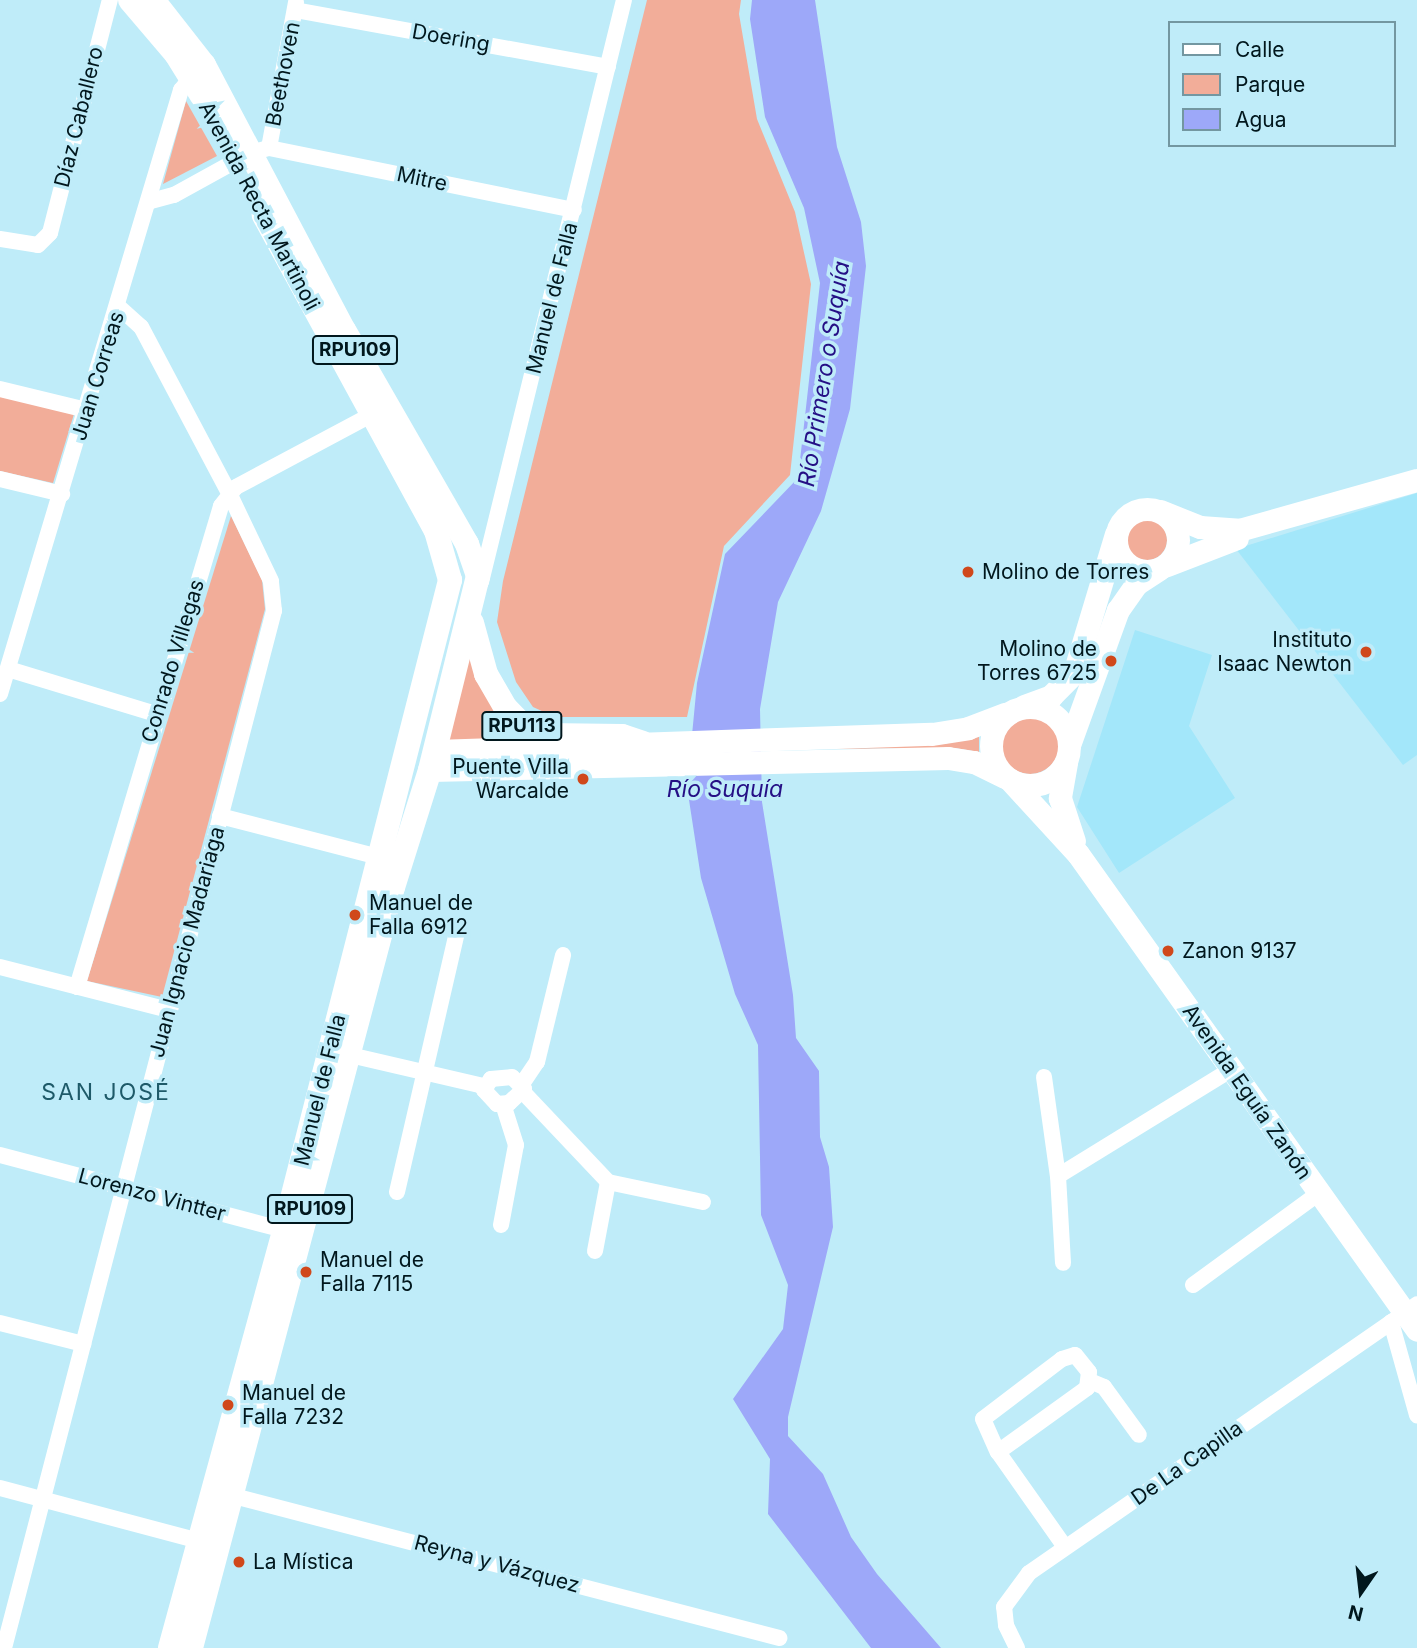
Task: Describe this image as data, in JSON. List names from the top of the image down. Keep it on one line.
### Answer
{"streets":{"main road":["Avenida Recta Martinoli","Manuel de Falla","RPU109","RPU113","Avenida Eguía Zanón"],"street":["Doering","Beethoven","Díaz Caballero","Mitre","Juan Correas","Conrado Villegas","Juan Ignacio Madariaga","Lorenzo Vintter","De La Capilla","Reyna y Vázquez"]},"crossings":[["Doering","Beethoven"],["Doering","Manuel de Falla"],["Beethoven","Mitre"],["Beethoven","Avenida Recta Martinoli"],["Mitre","Avenida Recta Martinoli"],["Mitre","Manuel de Falla"],["Avenida Recta Martinoli","Manuel de Falla"],["Avenida Recta Martinoli","Juan Correas"],["Avenida Recta Martinoli","RPU113"],["Manuel de Falla","RPU113"],["Manuel de Falla","Lorenzo Vintter"],["Manuel de Falla","Reyna y Vázquez"],["Juan Correas","Juan Ignacio Madariaga"],["Conrado Villegas","Juan Ignacio Madariaga"],["RPU113","Avenida Eguía Zanón"],["Juan Ignacio Madariaga","Lorenzo Vintter"],["Avenida Eguía Zanón","De La Capilla"]],"districts":["SAN JOSÉ"],"water":["Río Primero o Suquía","Río Suquía"],"places":["Molino de Torres","Instituto Isaac Newton","Molino de Torres 6725","Puente Villa Warcalde","Manuel de Falla 6912","Zanon 9137","Manuel de Falla 7115","Manuel de Falla 7232","La Mística"],"legend":["Calle","Parque","Agua"],"north":"bottom"}
